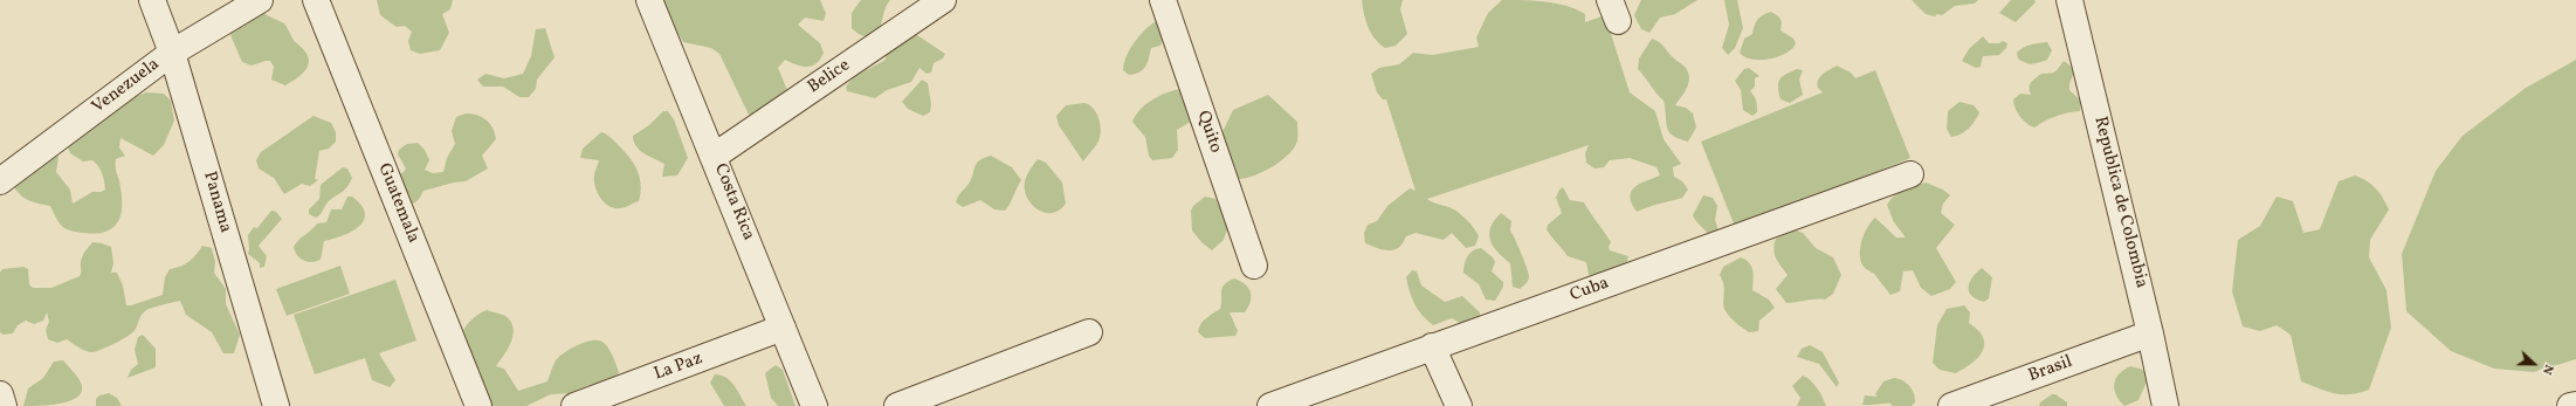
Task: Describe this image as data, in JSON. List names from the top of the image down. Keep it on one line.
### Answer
{"streets":{"street":["Belice","Venezuela","Quito","Panama","Costa Rica","Republica de Colombia","Guatemala","Cuba","La Paz","Brasil"]},"crossings":[["Belice","Costa Rica"],["Venezuela","Panama"],["Costa Rica","La Paz"],["Republica de Colombia","Brasil"]],"north":"right"}
